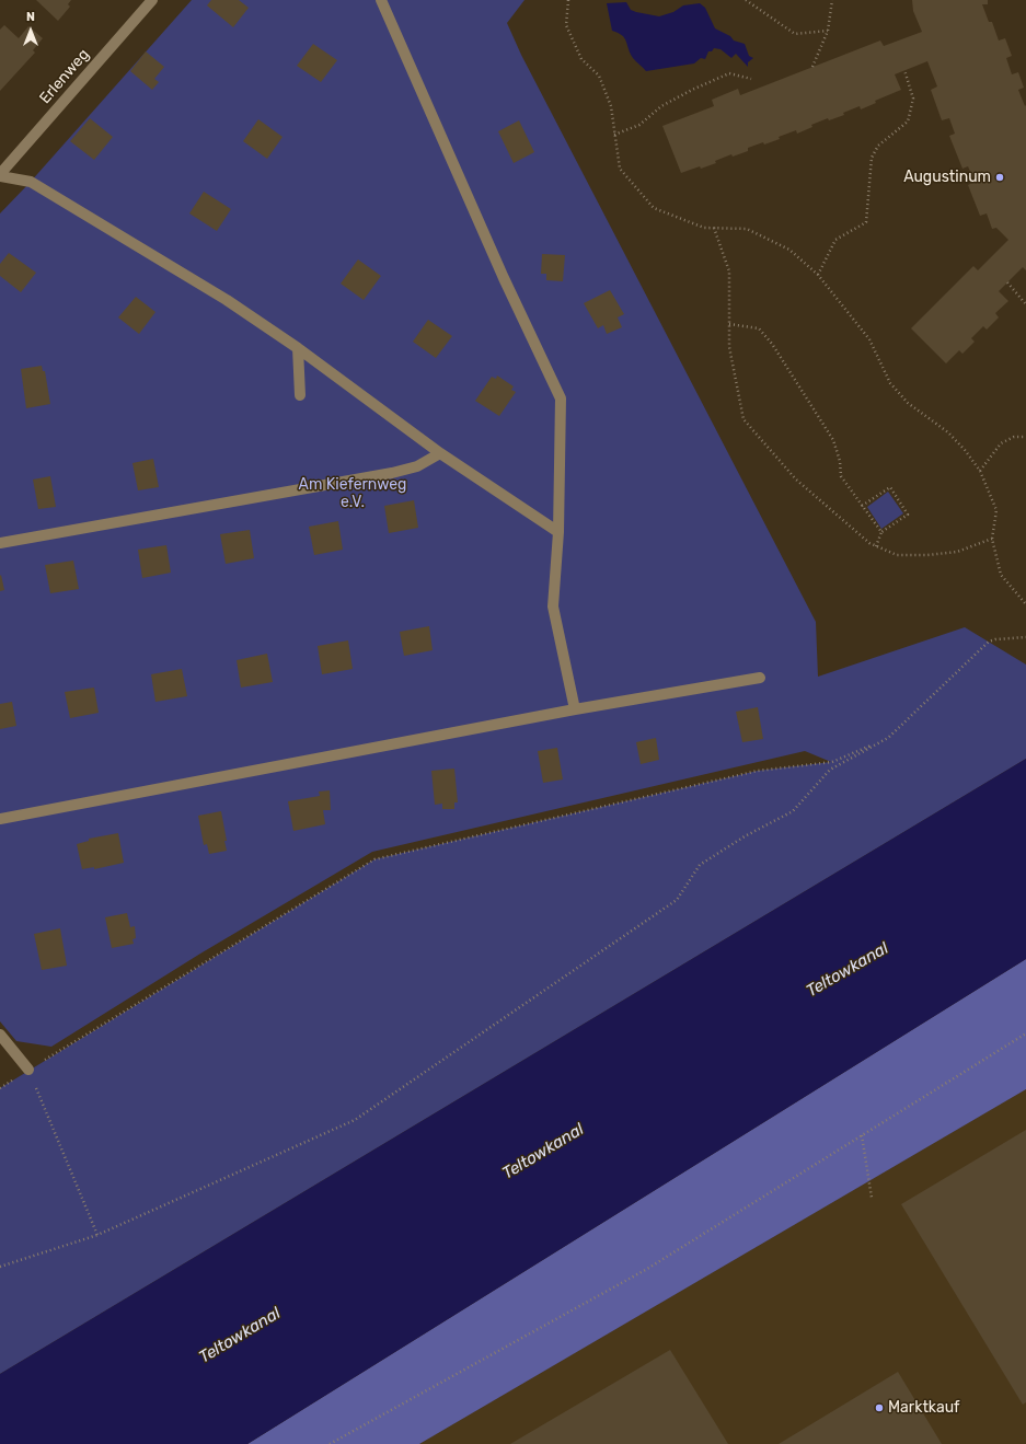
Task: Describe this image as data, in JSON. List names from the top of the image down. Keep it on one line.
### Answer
{"streets":{"street":["Erlenweg"]},"water":["Teltowkanal"],"parks":["Am Kiefernweg e.V."],"places":["Augustinum","Marktkauf"],"north":"top"}
